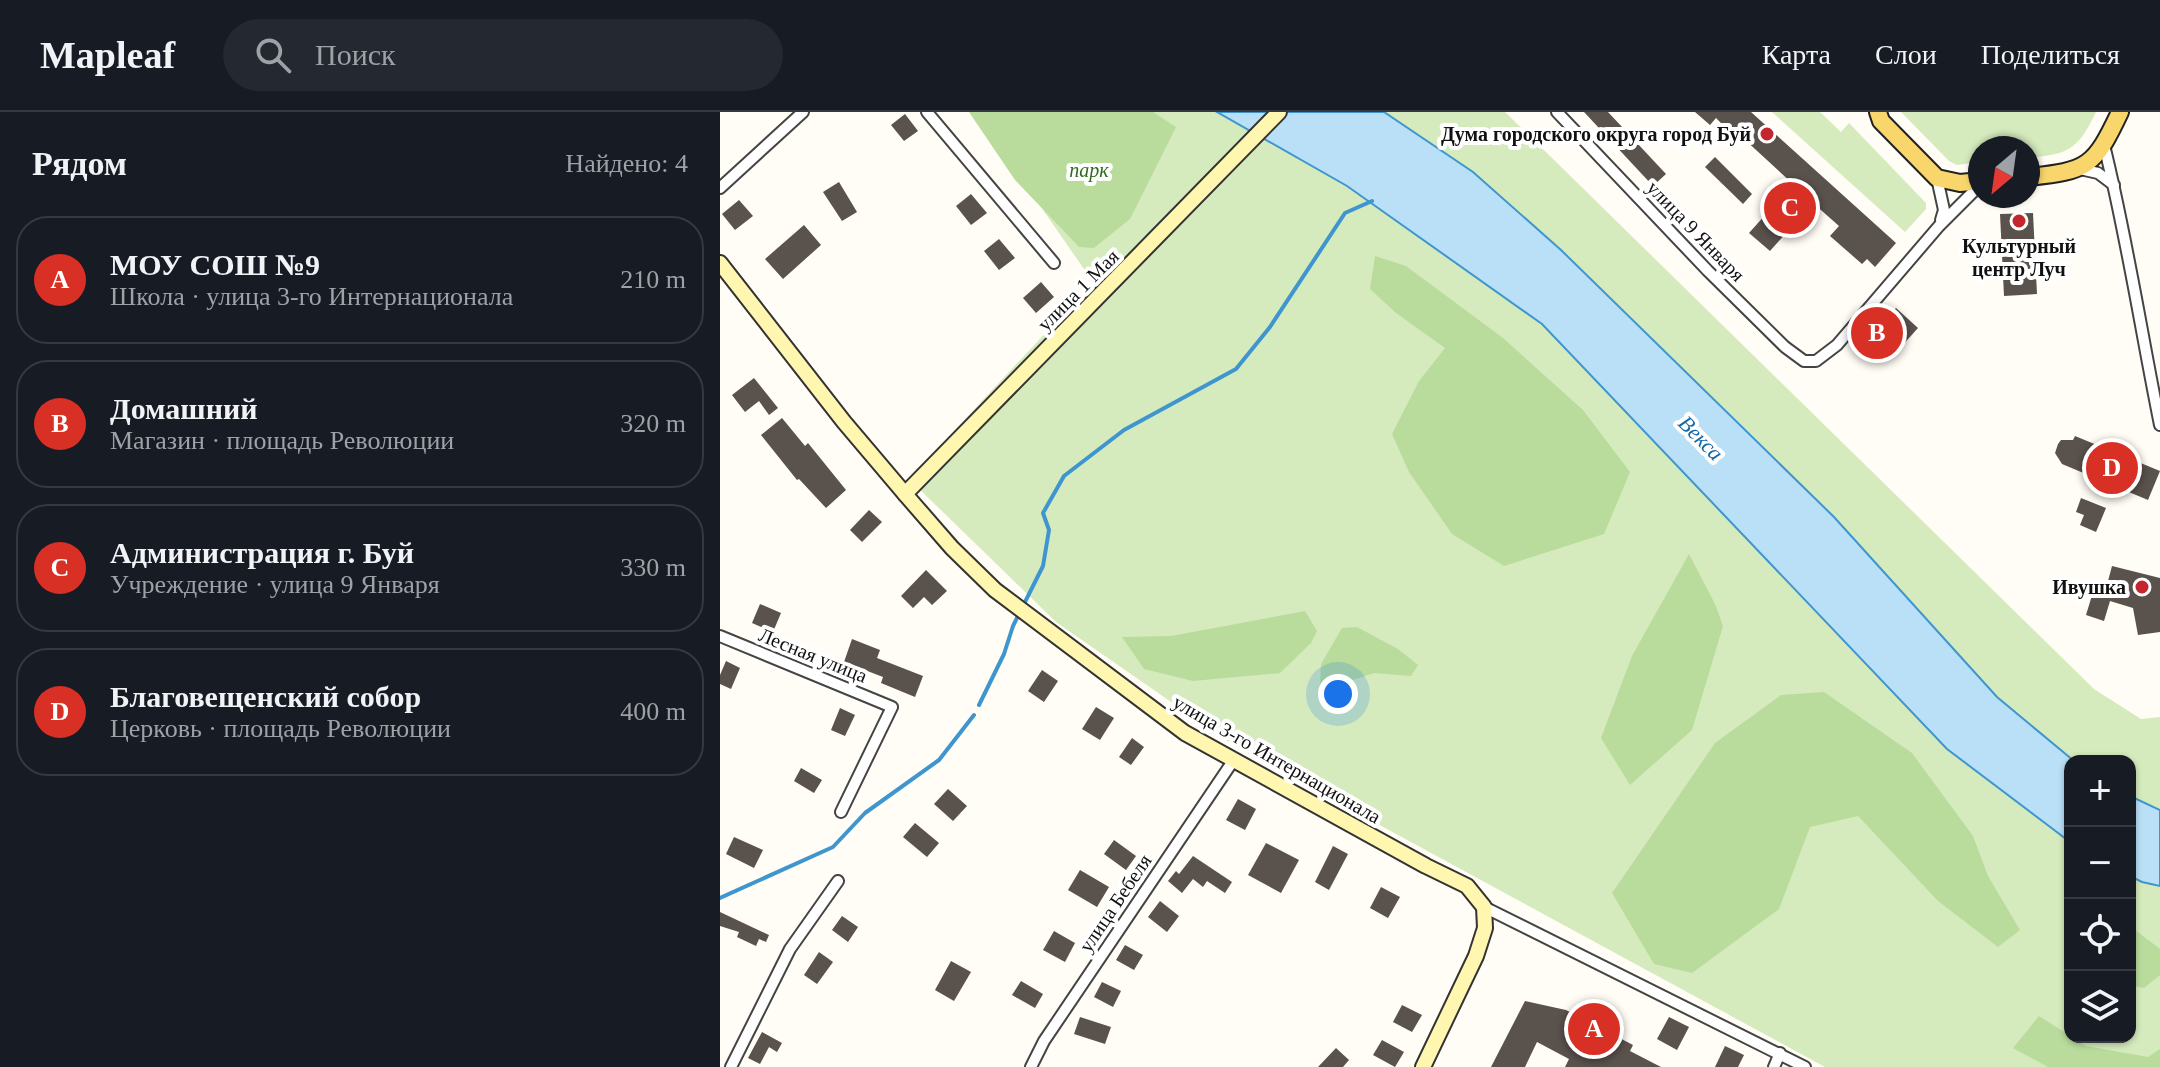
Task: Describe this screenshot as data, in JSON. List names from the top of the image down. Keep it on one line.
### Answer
{"streets":{"street":["улица 9 Января","улица 1 Мая","Лесная улица","улица 3-го Интернационала","улица Бебеля"]},"crossings":[["улица 1 Мая","улица 3-го Интернационала"],["улица 3-го Интернационала","улица Бебеля"]],"water":["Векса"],"parks":["парк"],"places":["Дума городского округа город Буй","Культурный центр Луч","Ивушка"],"north":"bottom left","page":{"header":"Mapleaf","search":"Поиск","nav":["Карта","Слои","Поделиться"],"heading":["Рядом","Найдено: 4"],"pins":["C","B","D","A"],"list":[{"mark":"A","name":"МОУ СОШ №9","note":"Школа · улица 3-го Интернационала","value":"210 m"},{"mark":"B","name":"Домашний","note":"Магазин · площадь Революции","value":"320 m"},{"mark":"C","name":"Администрация г. Буй","note":"Учреждение · улица 9 Января","value":"330 m"},{"mark":"D","name":"Благовещенский собор","note":"Церковь · площадь Революции","value":"400 m"}],"map_buttons":["+","−"]}}
